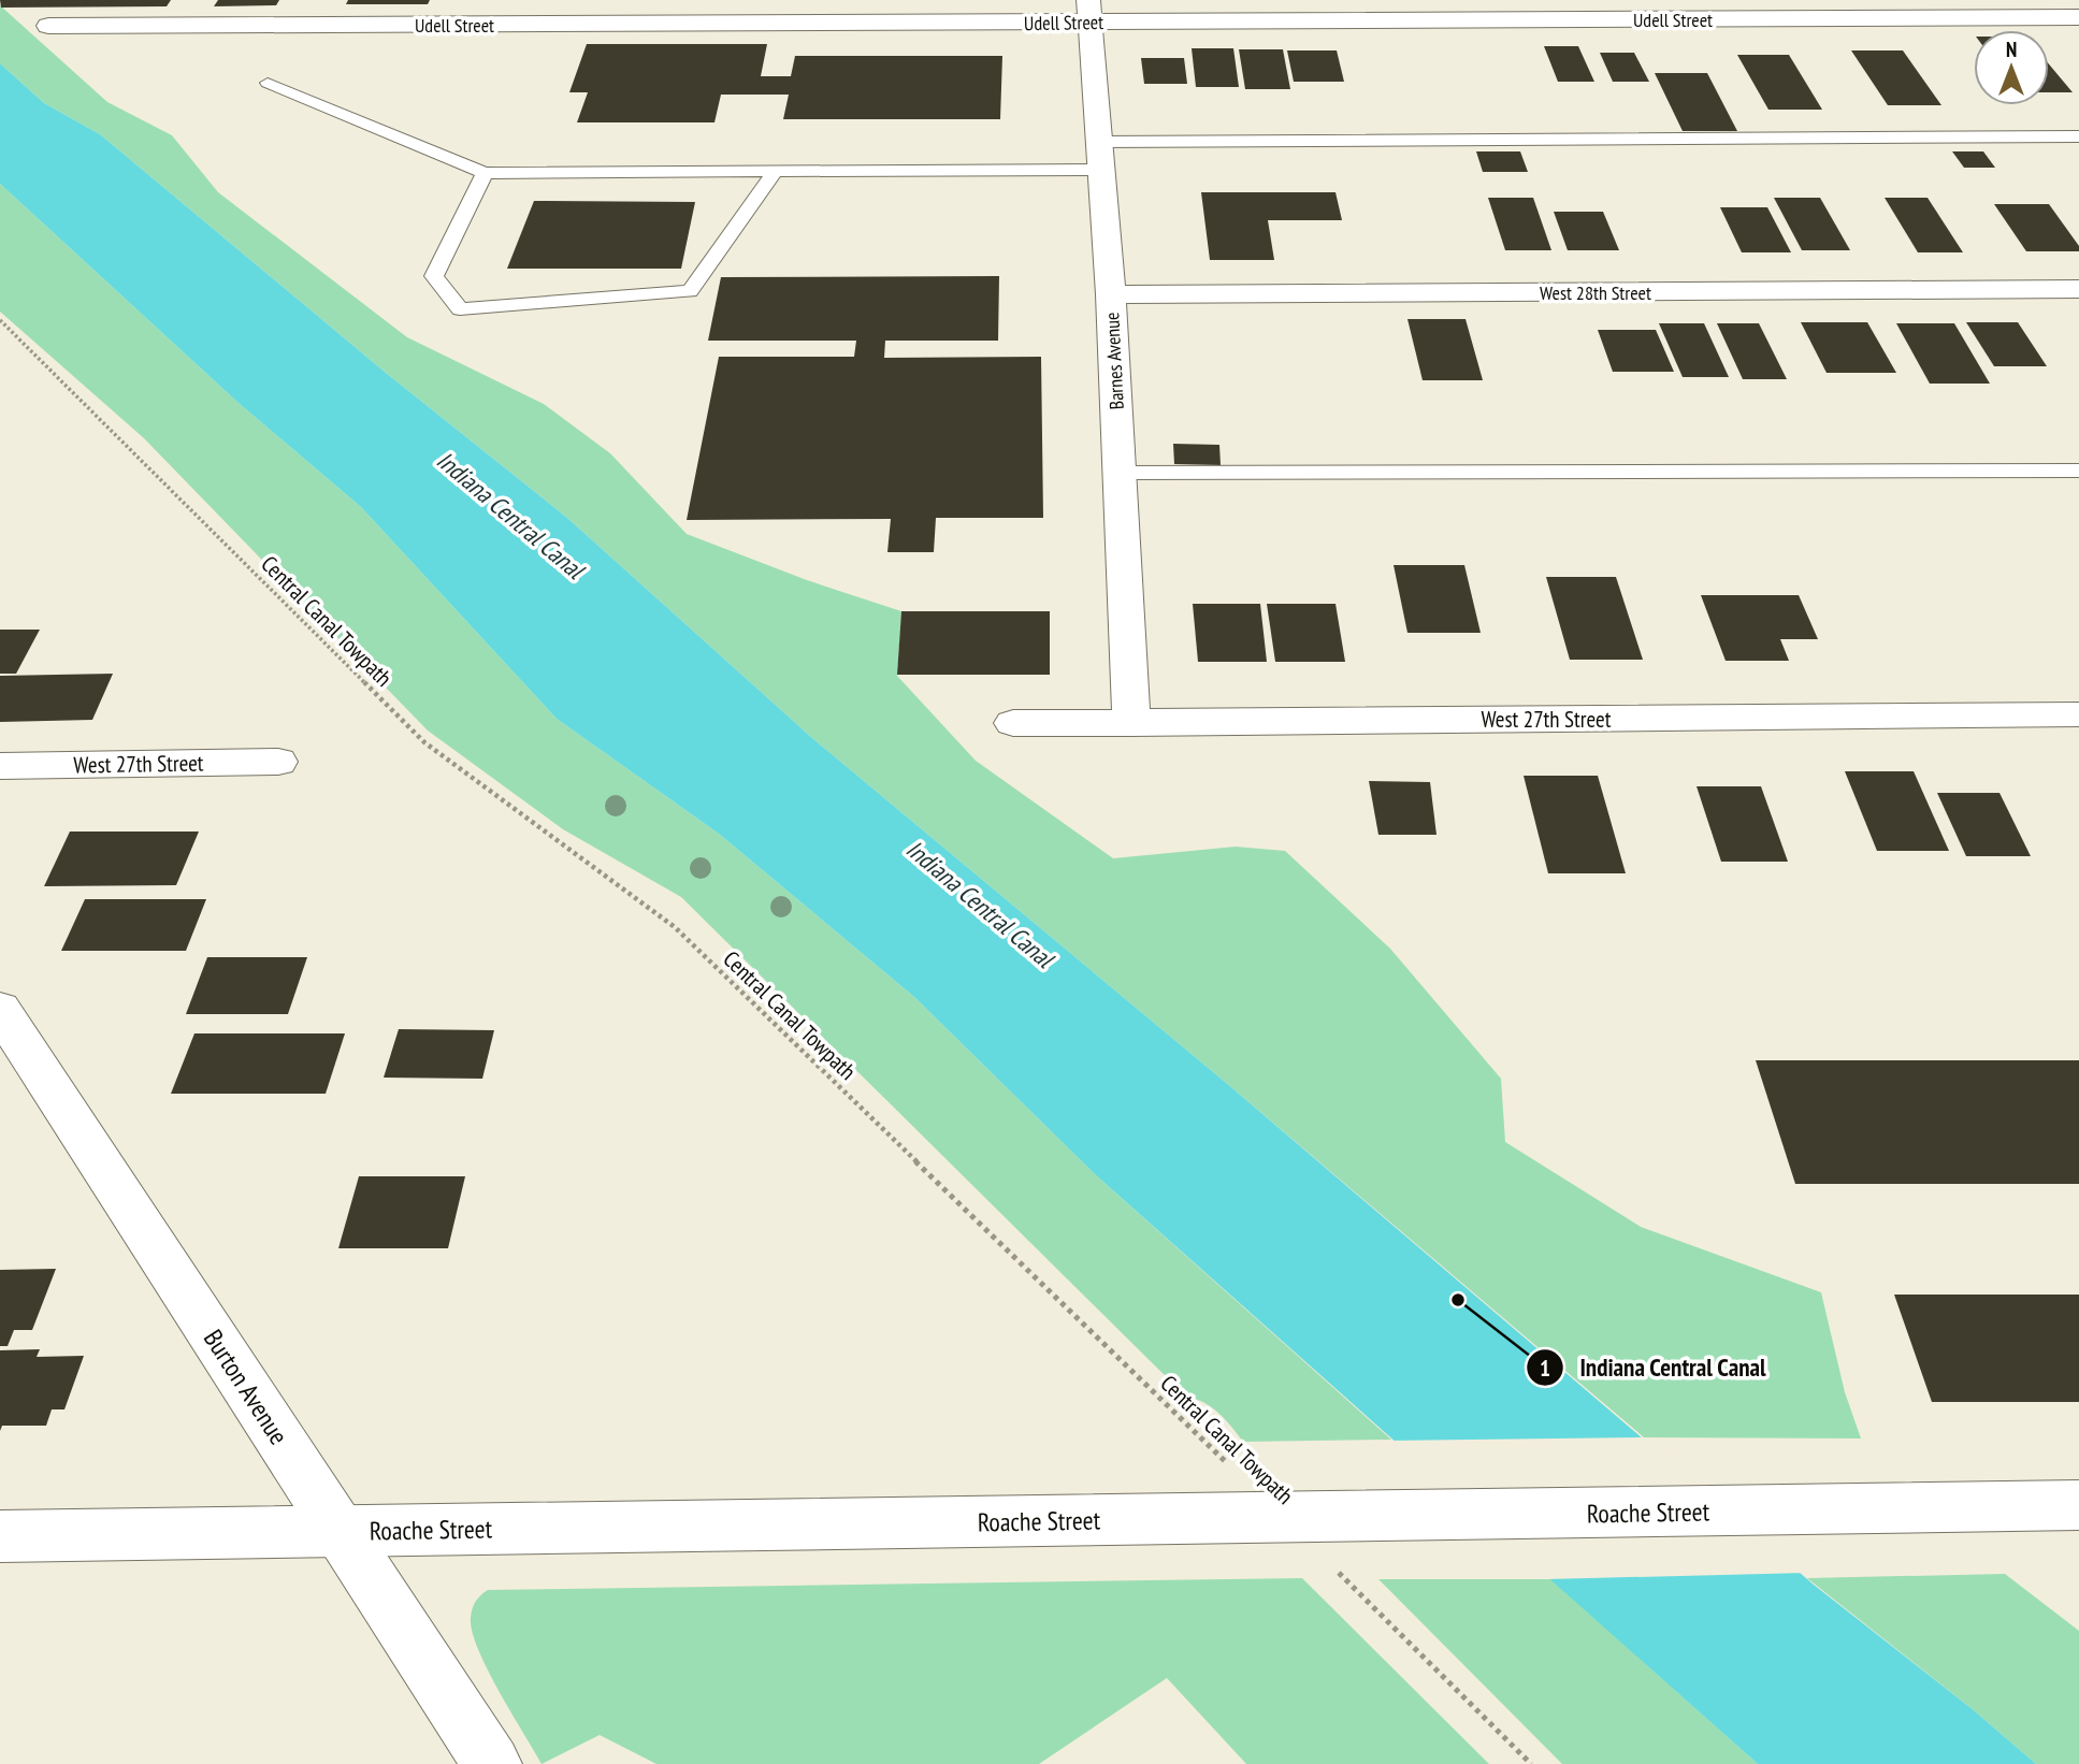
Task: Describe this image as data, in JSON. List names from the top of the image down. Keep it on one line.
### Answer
{"streets":{"street":["Udell Street","West 28th Street","Barnes Avenue","West 27th Street","Burton Avenue","Roache Street"],"path":["Central Canal Towpath"]},"crossings":[["Udell Street","Barnes Avenue"],["West 28th Street","Barnes Avenue"],["Barnes Avenue","West 27th Street"],["Central Canal Towpath","Roache Street"],["Burton Avenue","Roache Street"]],"water":["Indiana Central Canal"],"places":["Indiana Central Canal"],"north":"top"}
